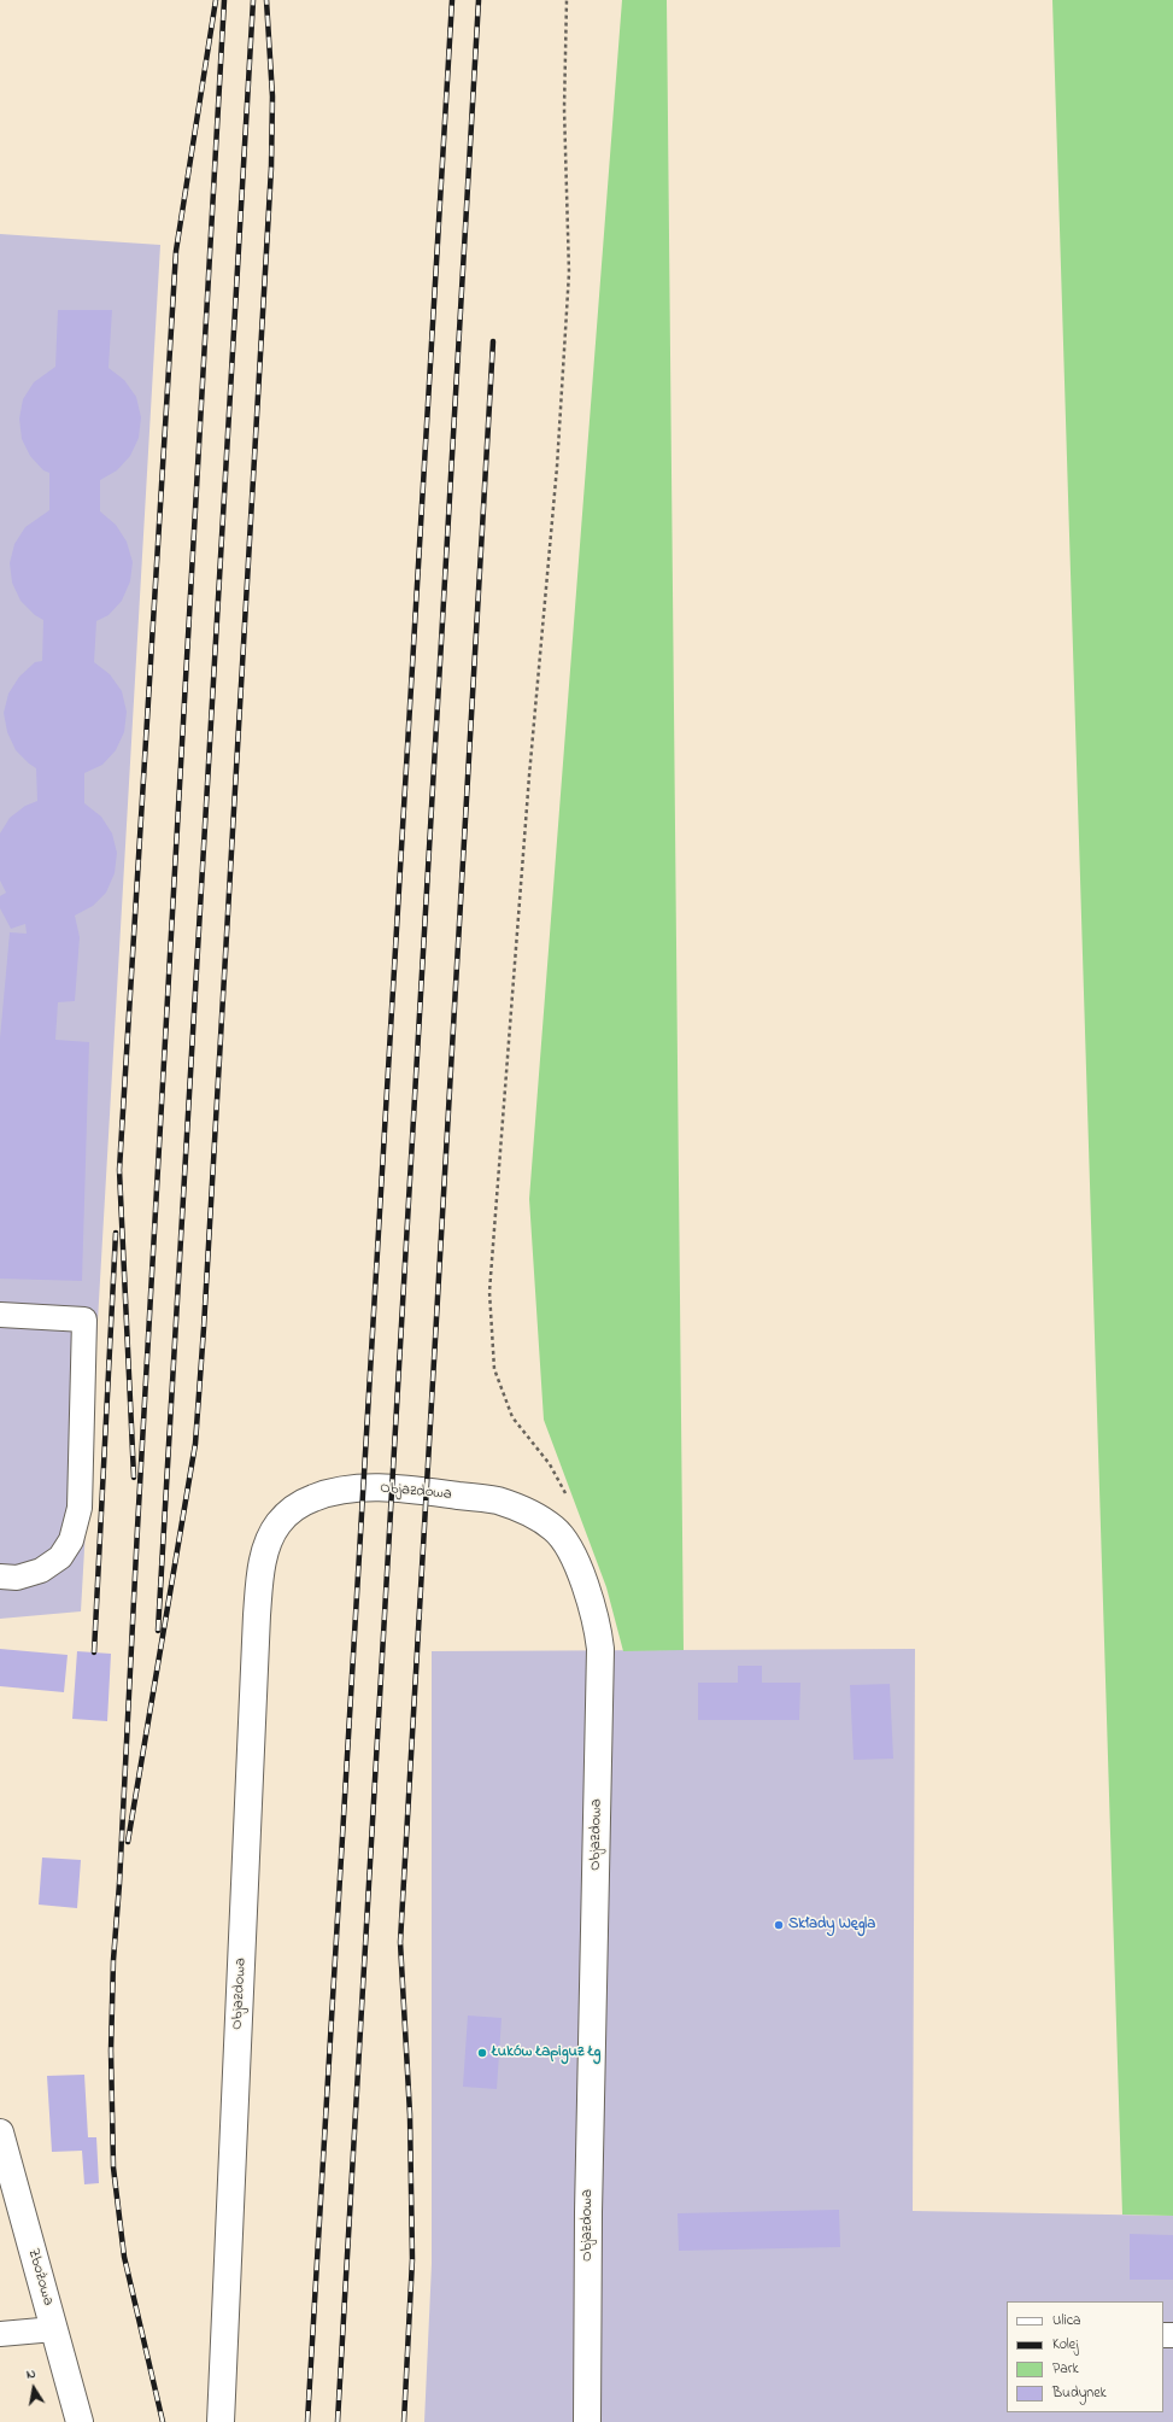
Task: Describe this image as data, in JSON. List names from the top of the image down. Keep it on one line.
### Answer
{"streets":{"street":["Objazdowa","Zbożowa"]},"places":["Składy Węgla","Łuków Łapiguz Łg"],"legend":["Ulica","Kolej","Park","Budynek"],"north":"top"}
